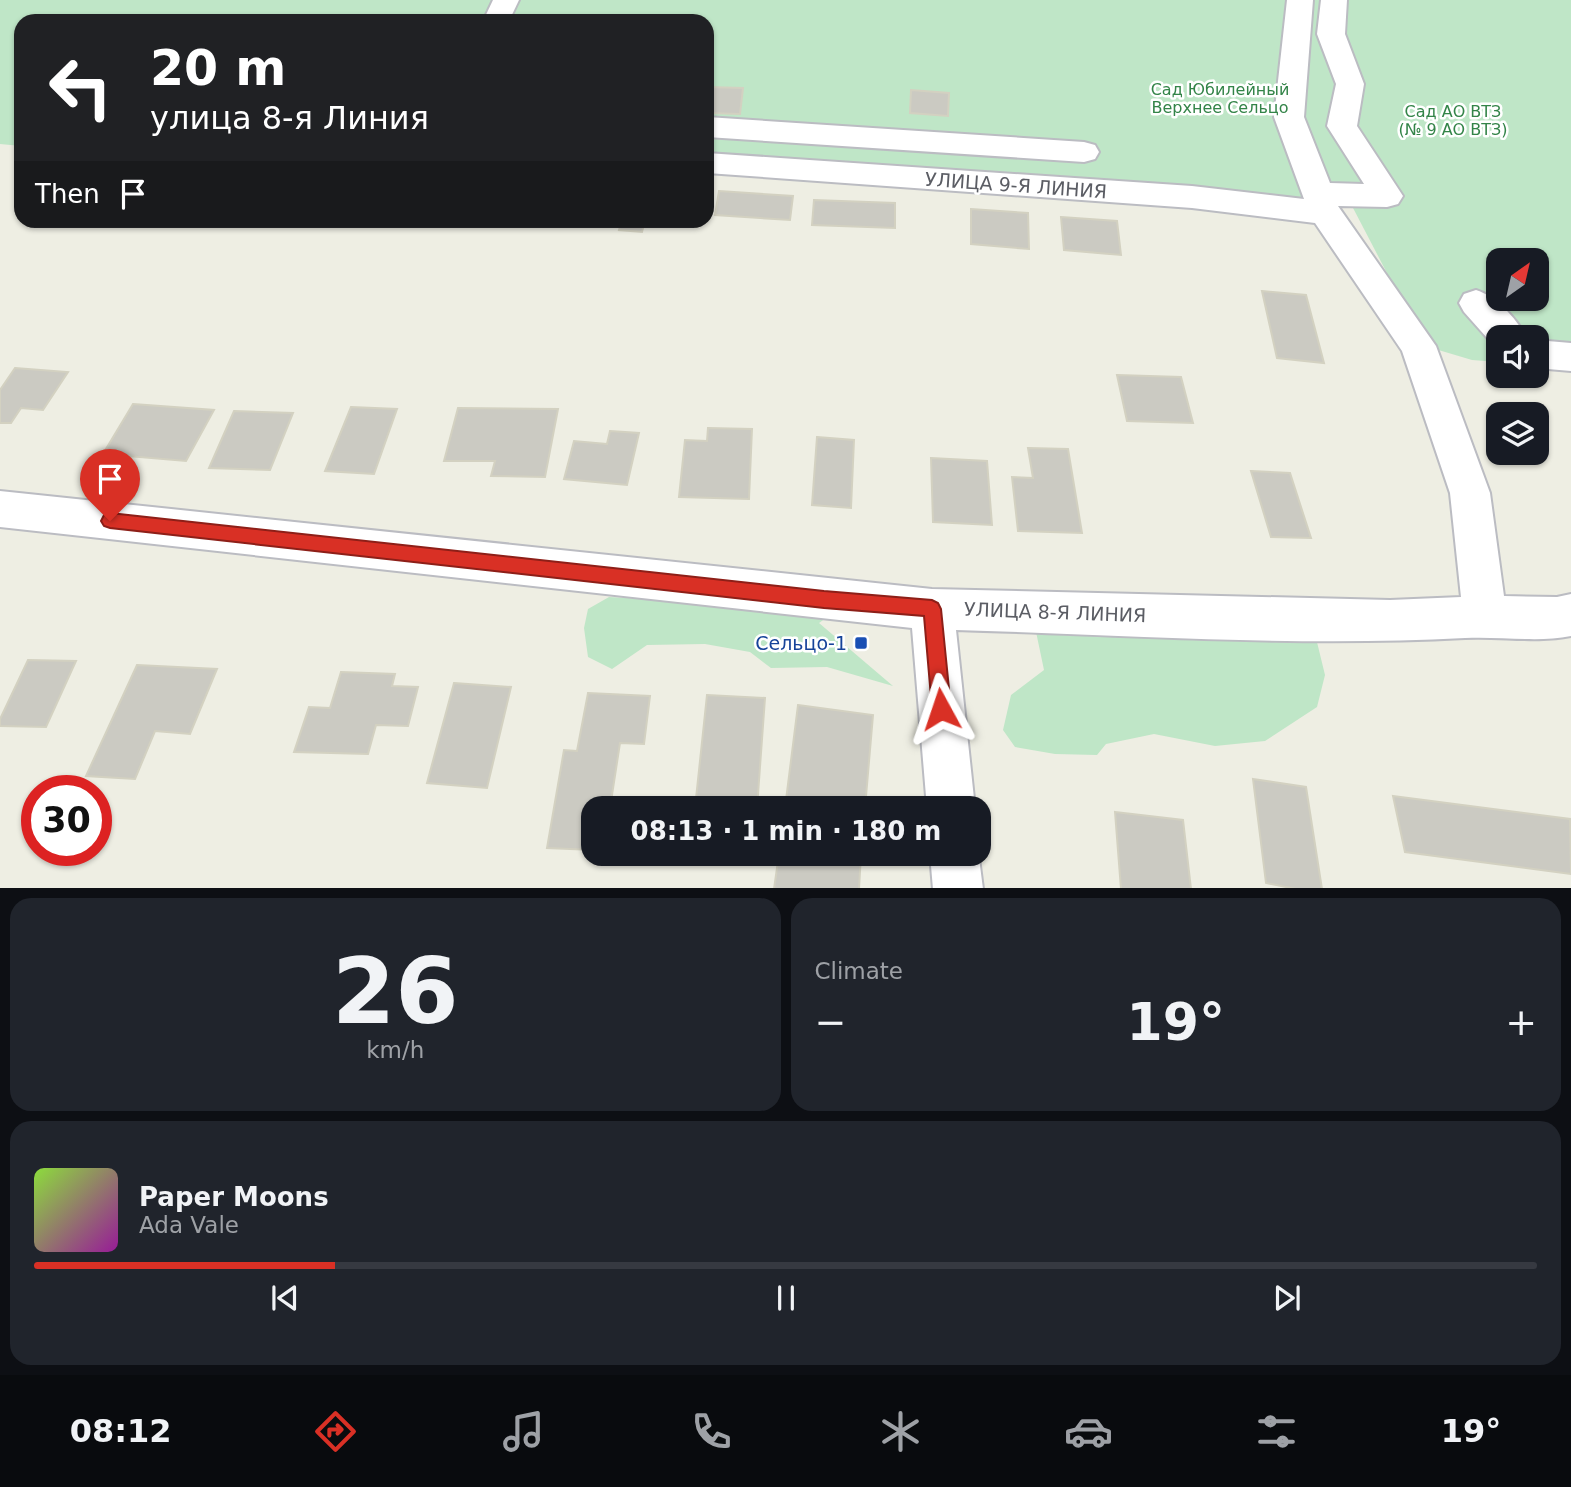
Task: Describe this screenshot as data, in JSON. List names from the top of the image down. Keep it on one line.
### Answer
{"streets":{"street":["УЛИЦА 9-Я ЛИНИЯ","УЛИЦА 8-Я ЛИНИЯ"]},"parks":["Сад Юбилейный Верхнее Сельцо","Сад АО ВТЗ (№ 9 АО ВТЗ)"],"places":{"transit":["Сельцо-1"]},"north":"top right","page":{"turn":["20 m","улица 8-я Линия"],"then":"Then","limit":"30","trip":"08:13 · 1 min · 180 m","tile":[["26","km/h"],"Climate"],"heat":["−","19°","+"],"song":["Paper Moons","Ada Vale"],"tabs":["08:12","19°"]}}
